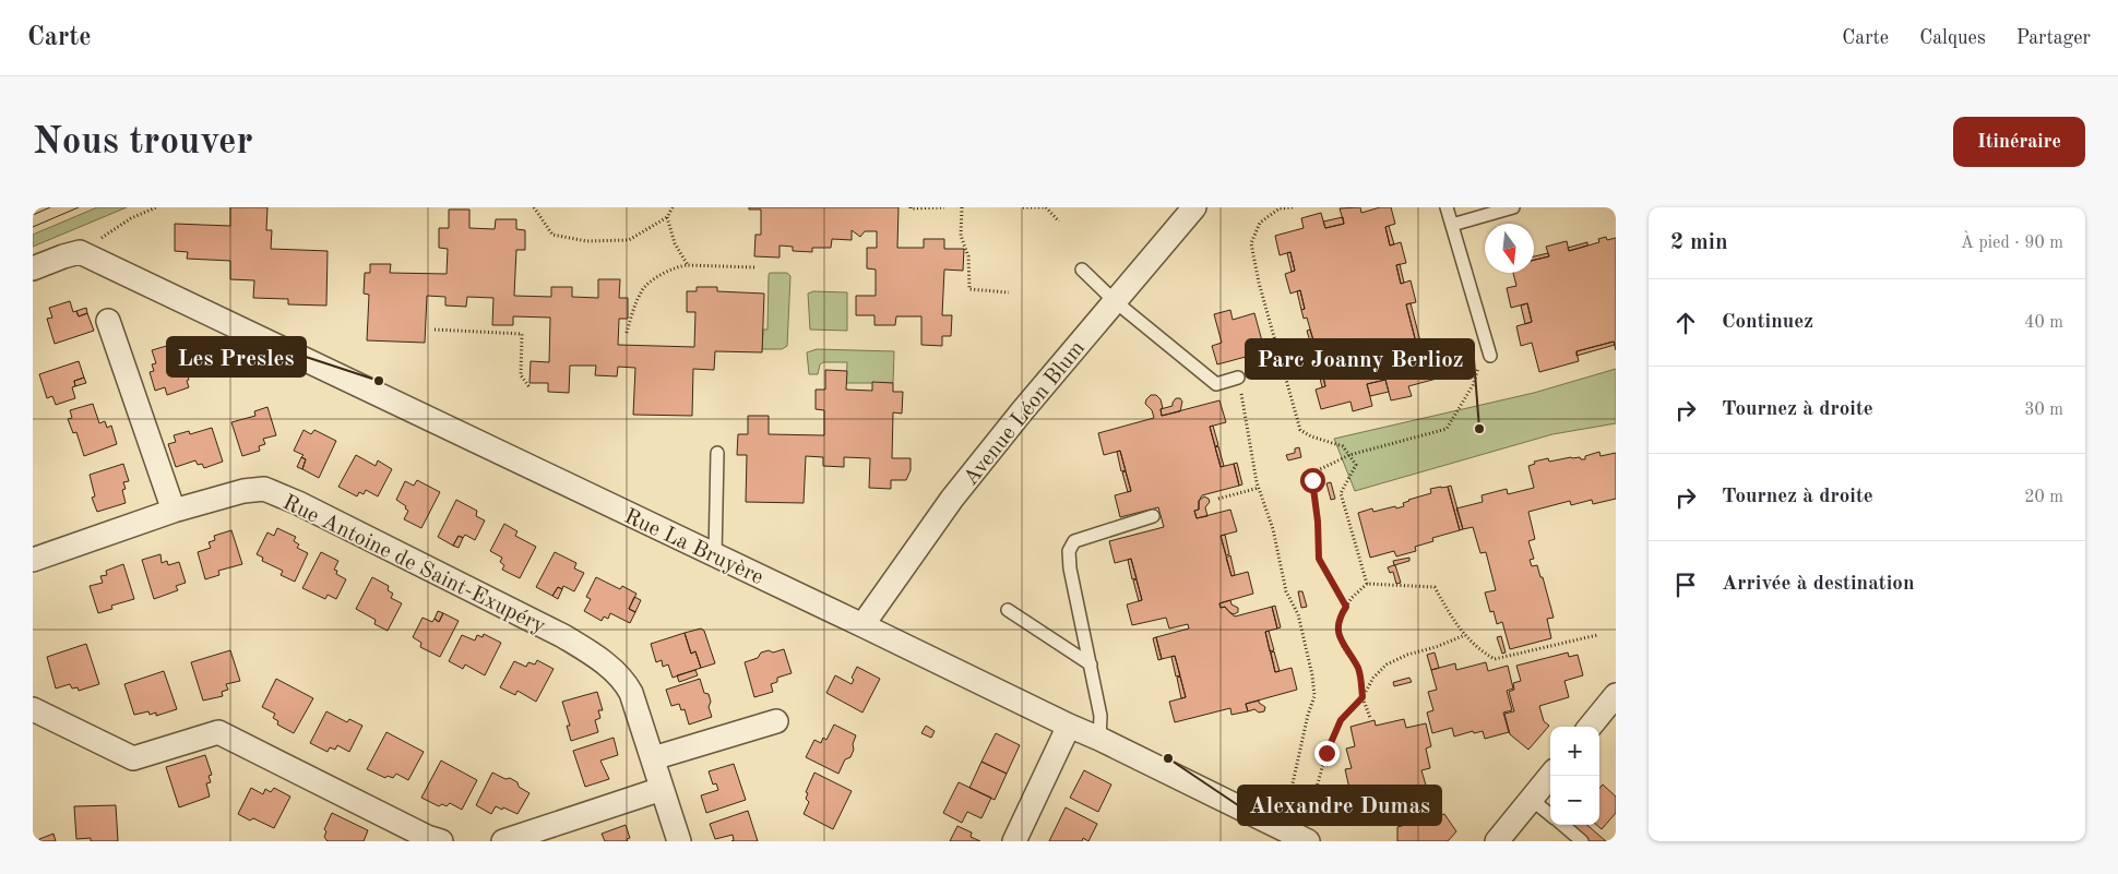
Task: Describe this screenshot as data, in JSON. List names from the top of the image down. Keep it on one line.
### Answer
{"streets":{"street":["Avenue Léon Blum","Rue La Bruyère","Rue Antoine de Saint-Exupéry"]},"crossings":[["Avenue Léon Blum","Rue La Bruyère"]],"places":["Les Presles","Parc Joanny Berlioz","Alexandre Dumas"],"north":"bottom","page":{"header":"Carte","nav":["Carte","Calques","Partager"],"buttons":"Itinéraire","title":"Nous trouver","heading":["2 min","À pied · 90 m"],"list":[["Continuez","40 m"],["Tournez à droite","30 m"],["Tournez à droite","20 m"],"Arrivée à destination"],"map_buttons":["+","−"]}}
